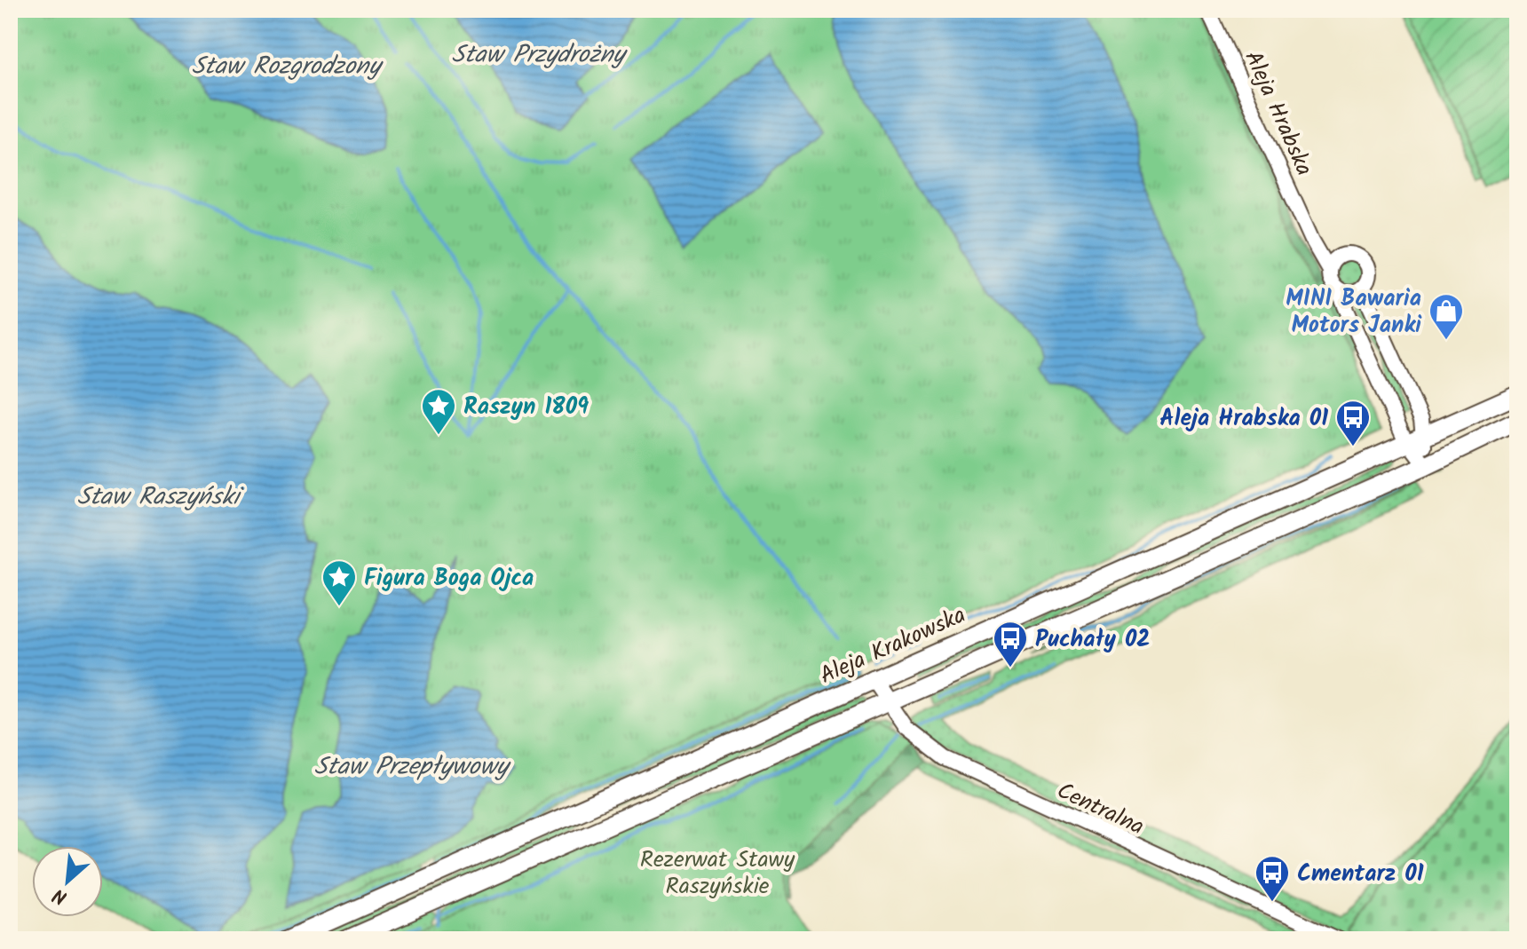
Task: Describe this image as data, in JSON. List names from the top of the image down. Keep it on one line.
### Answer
{"streets":{"main road":["Aleja Krakowska"],"street":["Aleja Hrabska","Centralna"]},"crossings":[["Aleja Krakowska","Centralna"]],"water":["Staw Przydrożny","Staw Rozgrodzony","Staw Raszyński","Staw Przepływowy"],"parks":["Rezerwat Stawy Raszyńskie"],"places":{"shop":["MINI Bawaria Motors Janki"],"place":["Raszyn 1809","Figura Boga Ojca"],"bus stop":["Aleja Hrabska 01","Puchały 02","Cmentarz 01"]},"north":"bottom left"}
